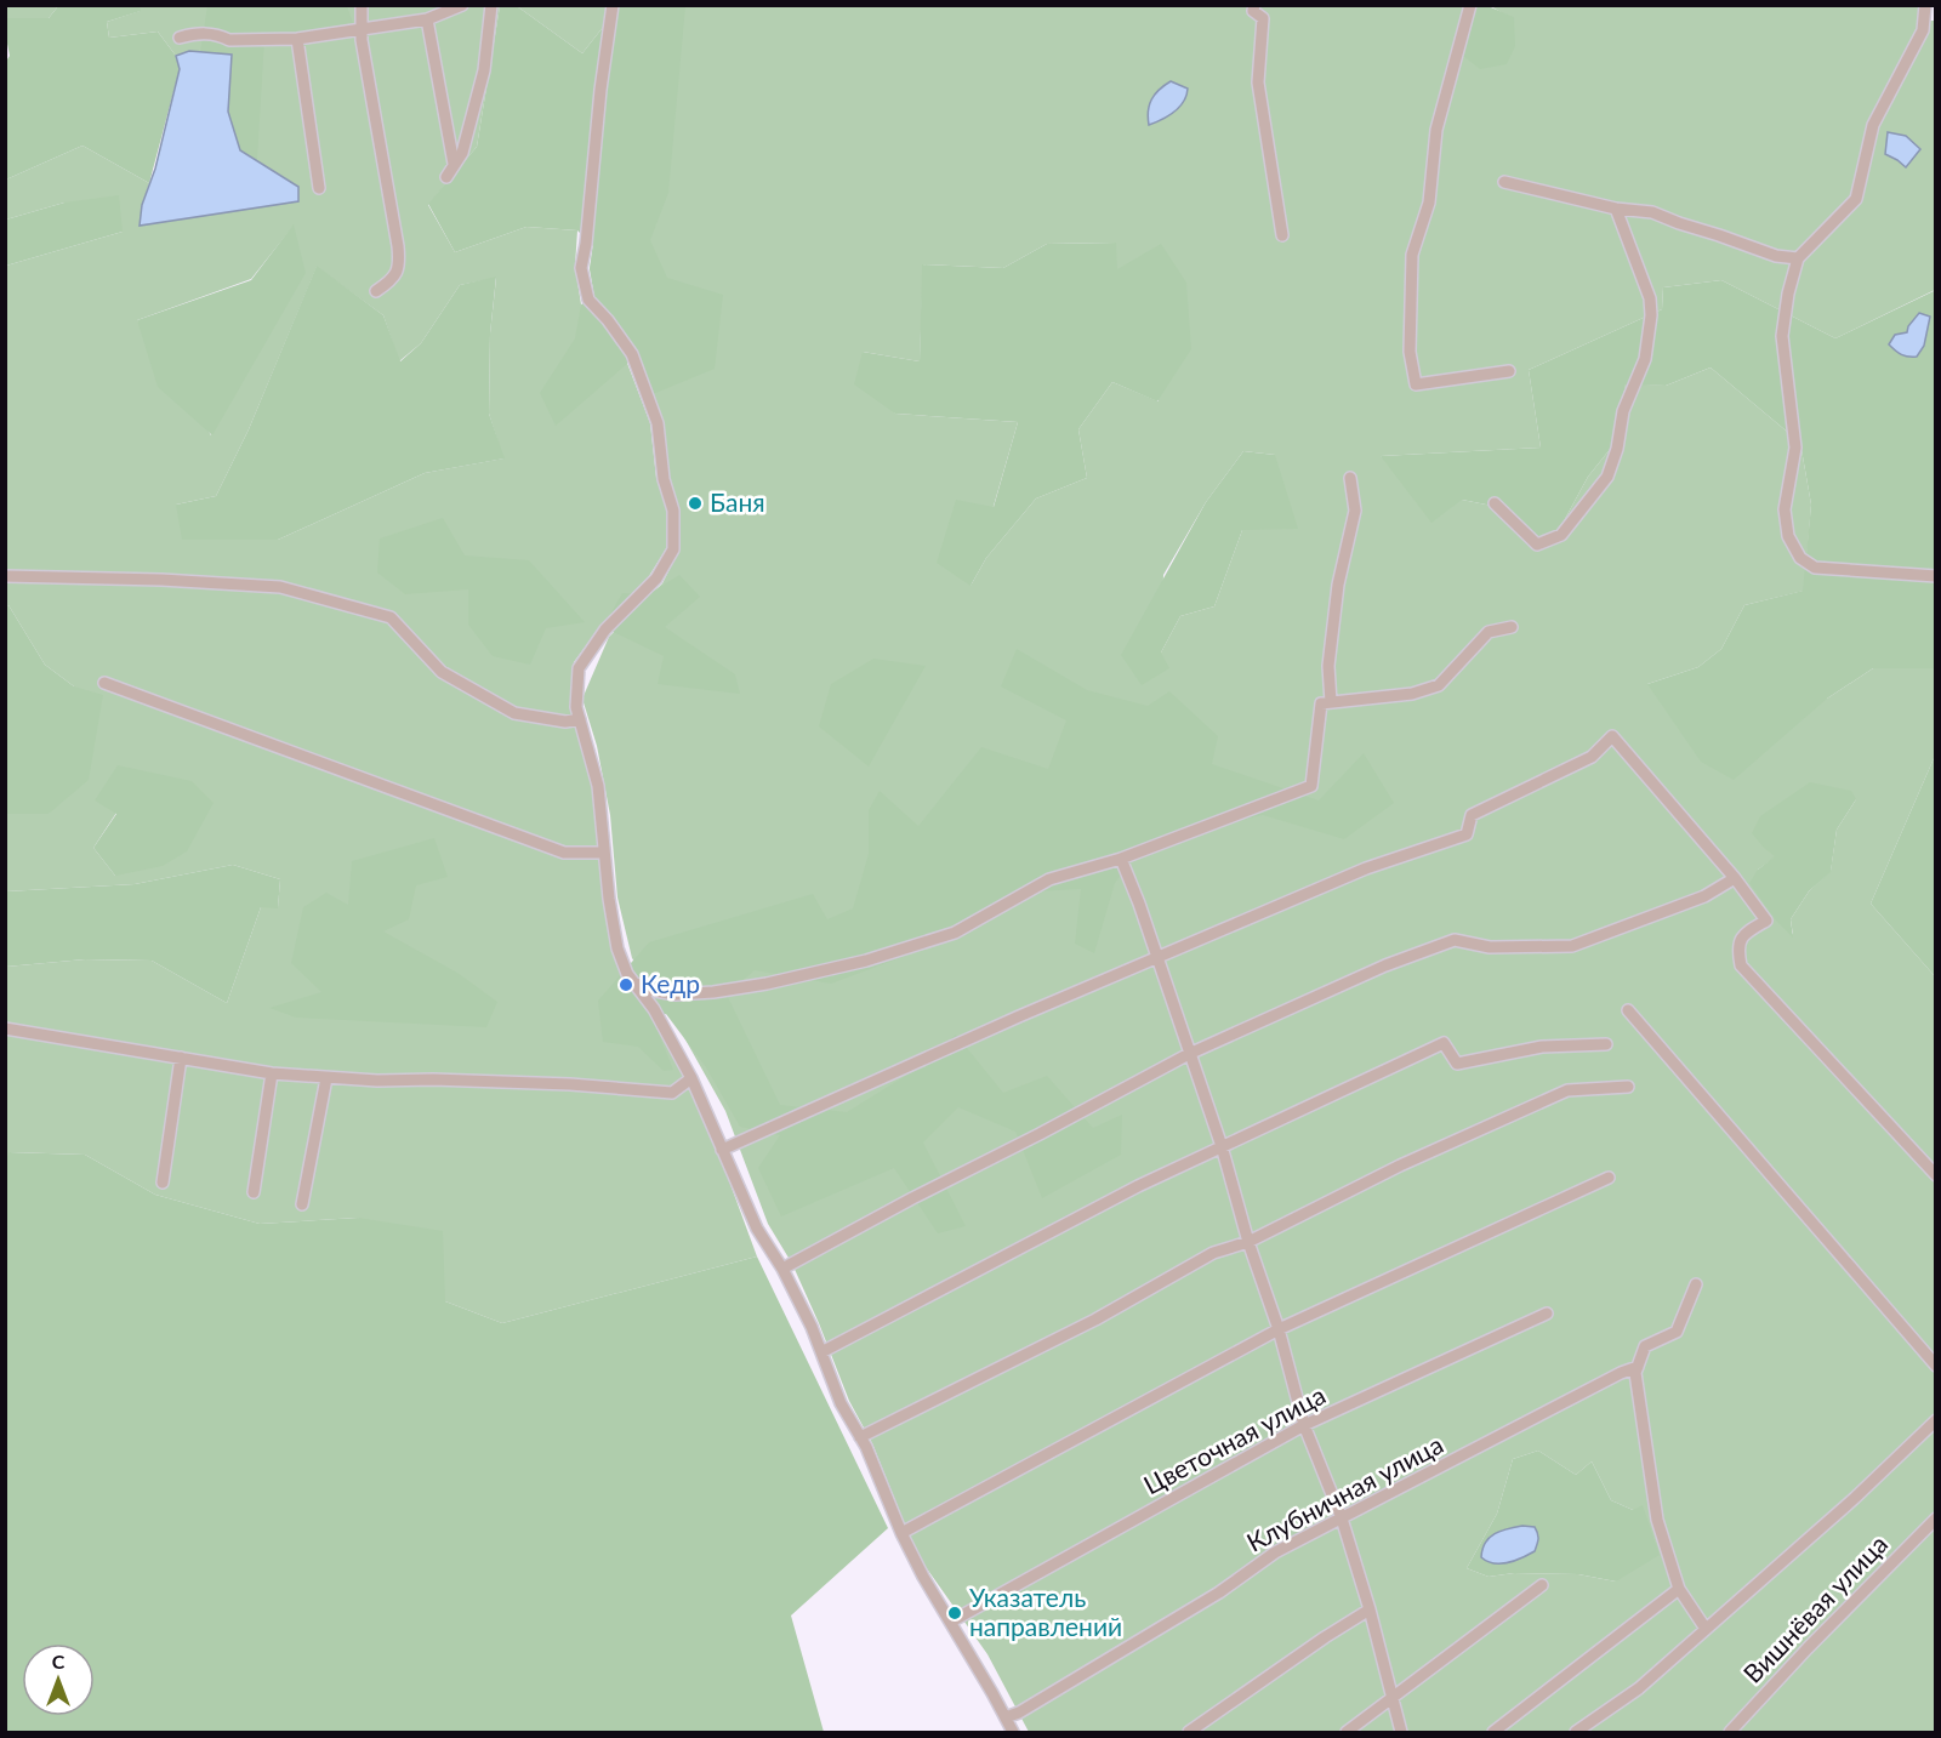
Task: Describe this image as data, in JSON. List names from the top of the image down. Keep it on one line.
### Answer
{"streets":{"street":["Цветочная улица","Клубничная улица","Вишнёвая улица"]},"places":["Баня","Кедр","Указатель направлений"],"north":"top"}
